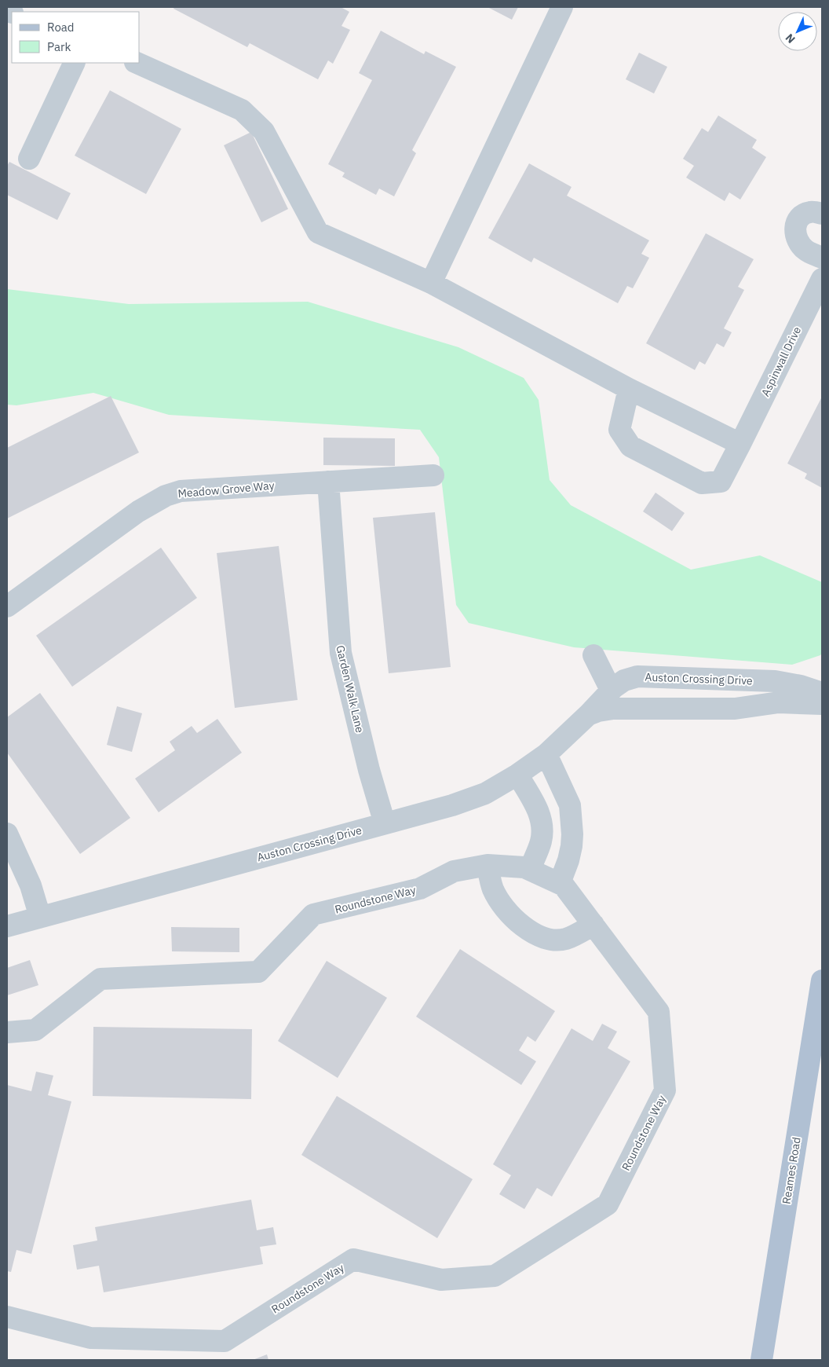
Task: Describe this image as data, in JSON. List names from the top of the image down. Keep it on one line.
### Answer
{"streets":{"main road":["Reames Road"],"street":["Aspinwall Drive","Meadow Grove Way","Auston Crossing Drive","Garden Walk Lane","Roundstone Way"]},"crossings":[["Meadow Grove Way","Garden Walk Lane"],["Auston Crossing Drive","Garden Walk Lane"]],"legend":["Road","Park"],"north":"bottom left"}
